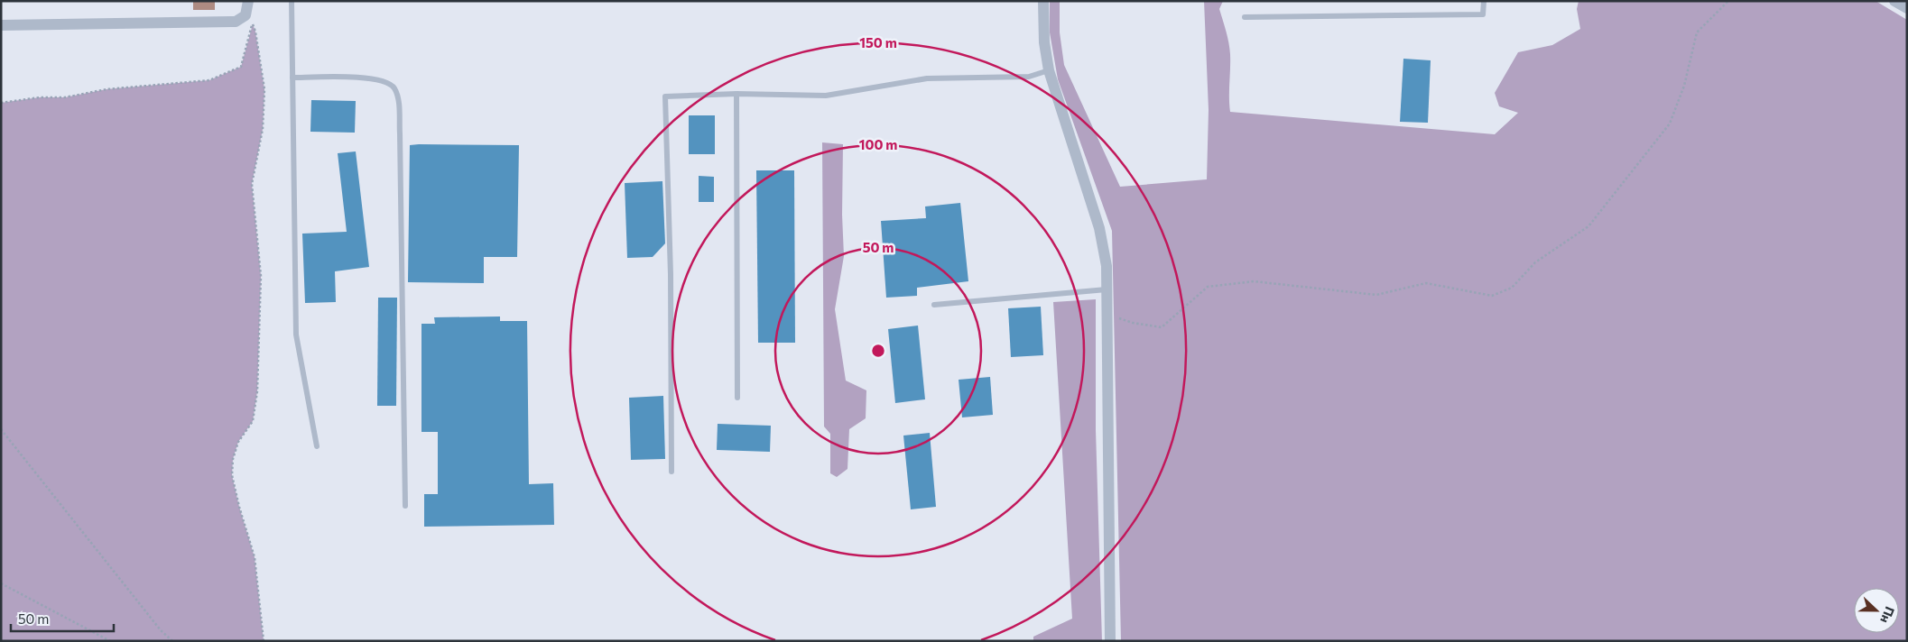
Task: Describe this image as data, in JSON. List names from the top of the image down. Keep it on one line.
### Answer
{"scale_bar":"50 m","north":"right","rings":["150 m","100 m","50 m"]}
